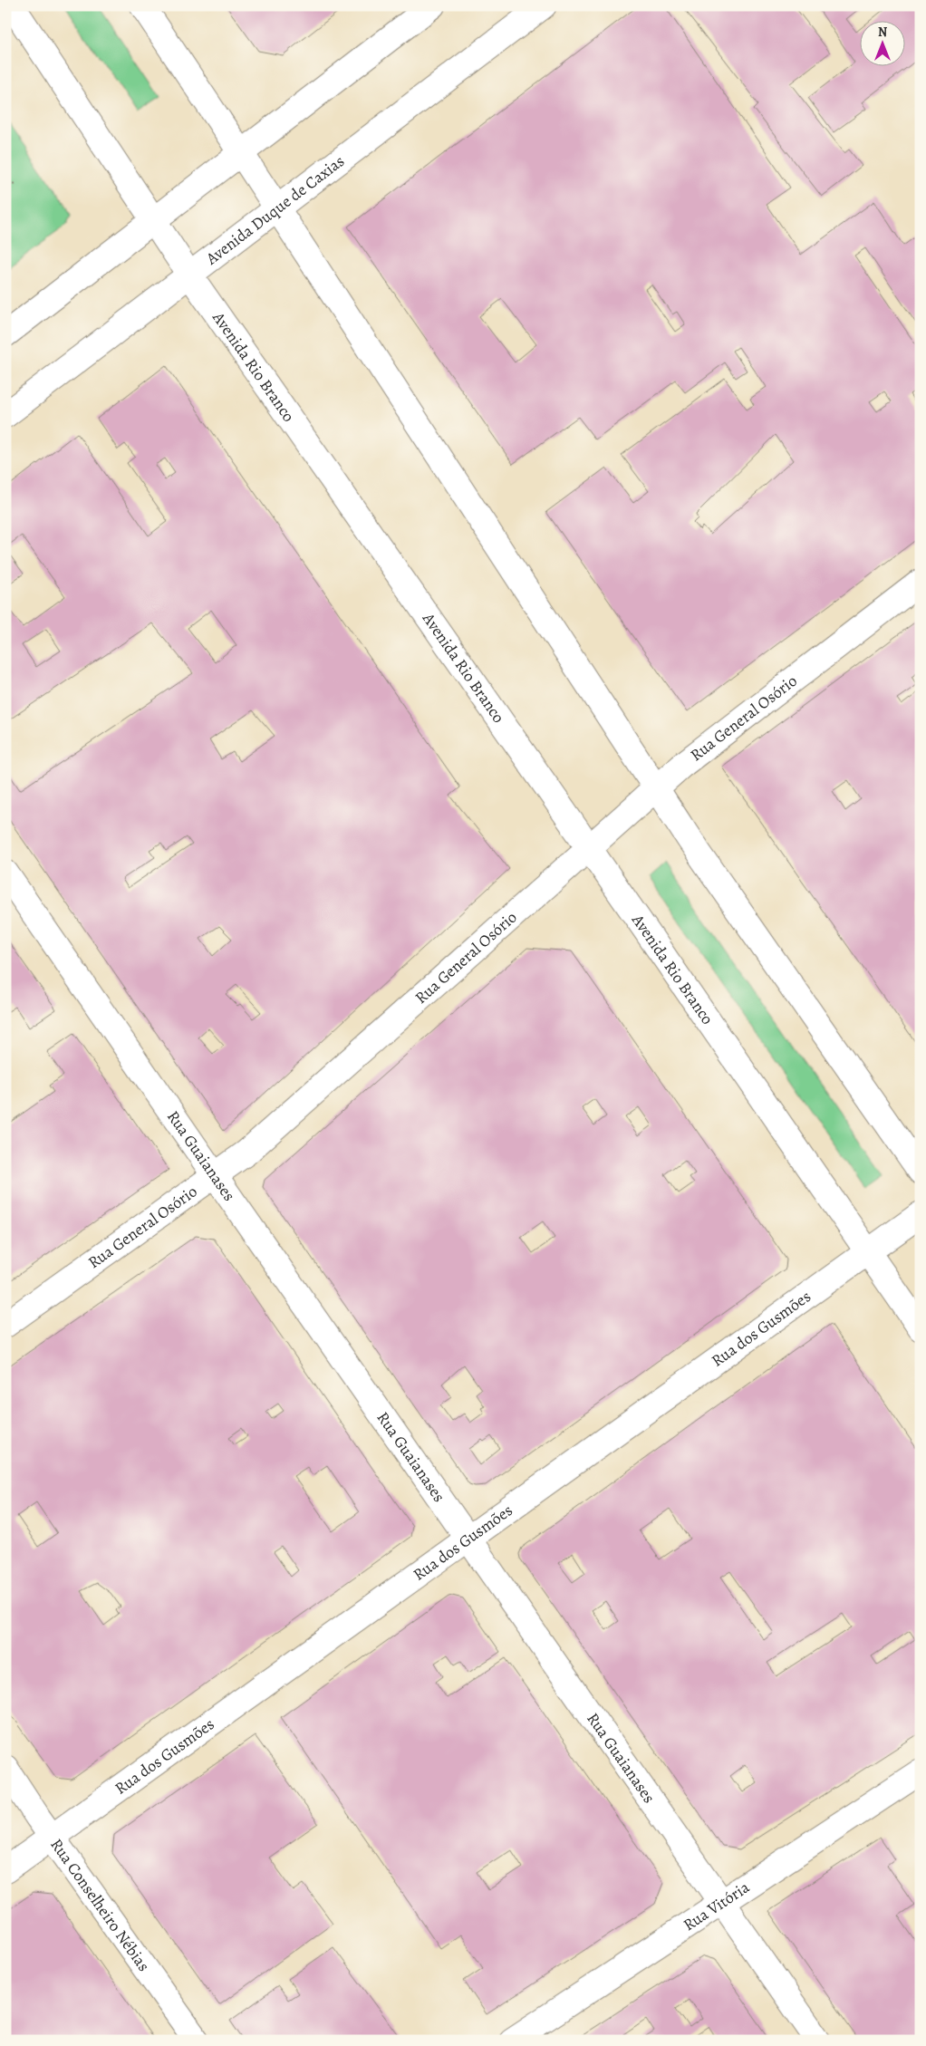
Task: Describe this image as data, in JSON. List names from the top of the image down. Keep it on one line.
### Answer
{"streets":{"street":["Avenida Duque de Caxias","Avenida Rio Branco","Rua General Osório","Rua Guaianases","Rua dos Gusmões","Rua Conselheiro Nébias","Rua Vitória"]},"crossings":[["Avenida Duque de Caxias","Avenida Rio Branco"],["Avenida Rio Branco","Rua General Osório"],["Avenida Rio Branco","Rua dos Gusmões"],["Rua General Osório","Rua Guaianases"],["Rua Guaianases","Rua dos Gusmões"],["Rua Guaianases","Rua Vitória"],["Rua dos Gusmões","Rua Conselheiro Nébias"]],"north":"top"}
